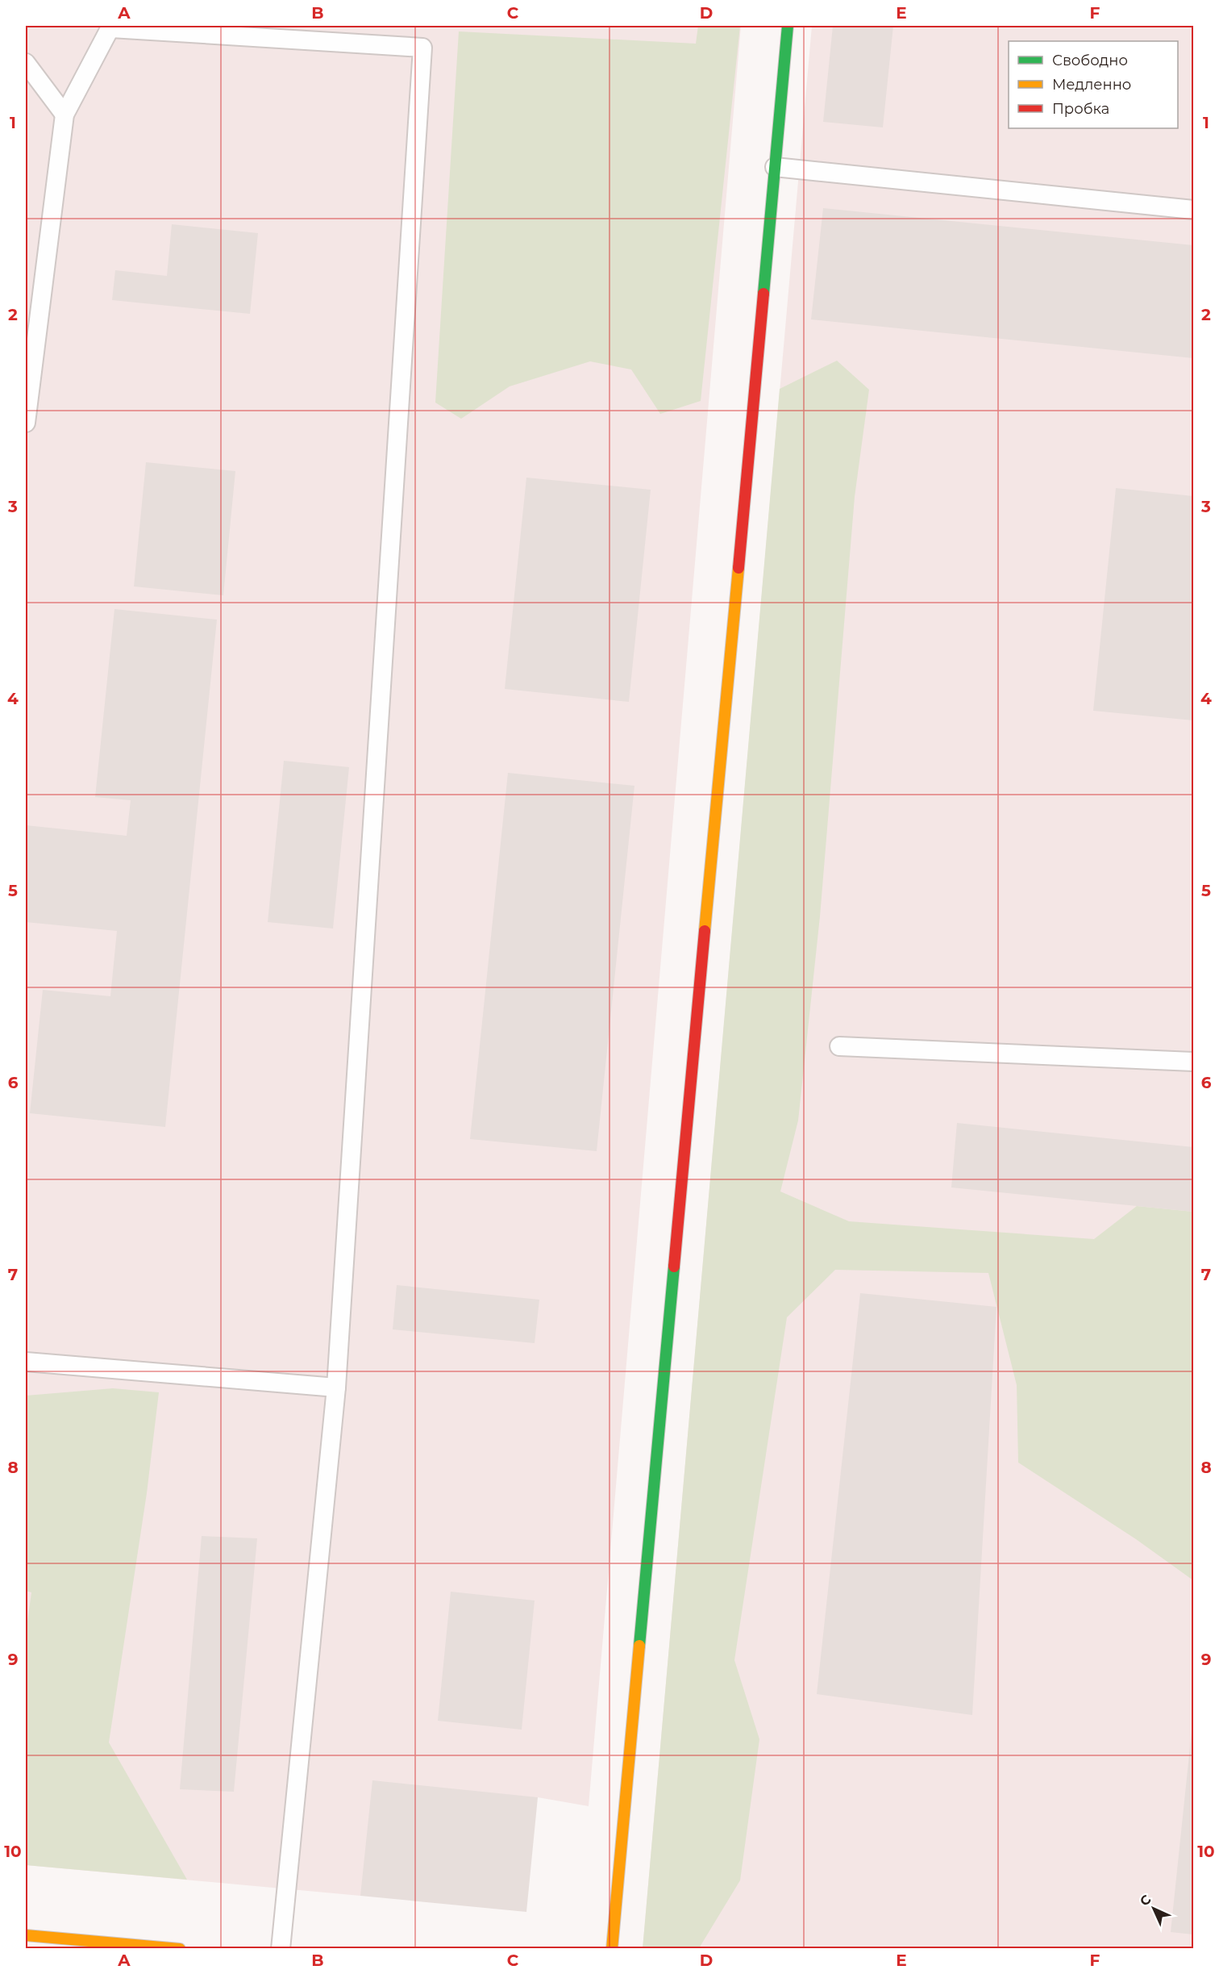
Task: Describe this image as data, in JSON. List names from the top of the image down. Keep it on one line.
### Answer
{"legend":["Свободно","Медленно","Пробка"],"north":"top left","grid":{"columns":["A","B","C","D","E","F"],"rows":["1","2","3","4","5","6","7","8","9","10"]}}
